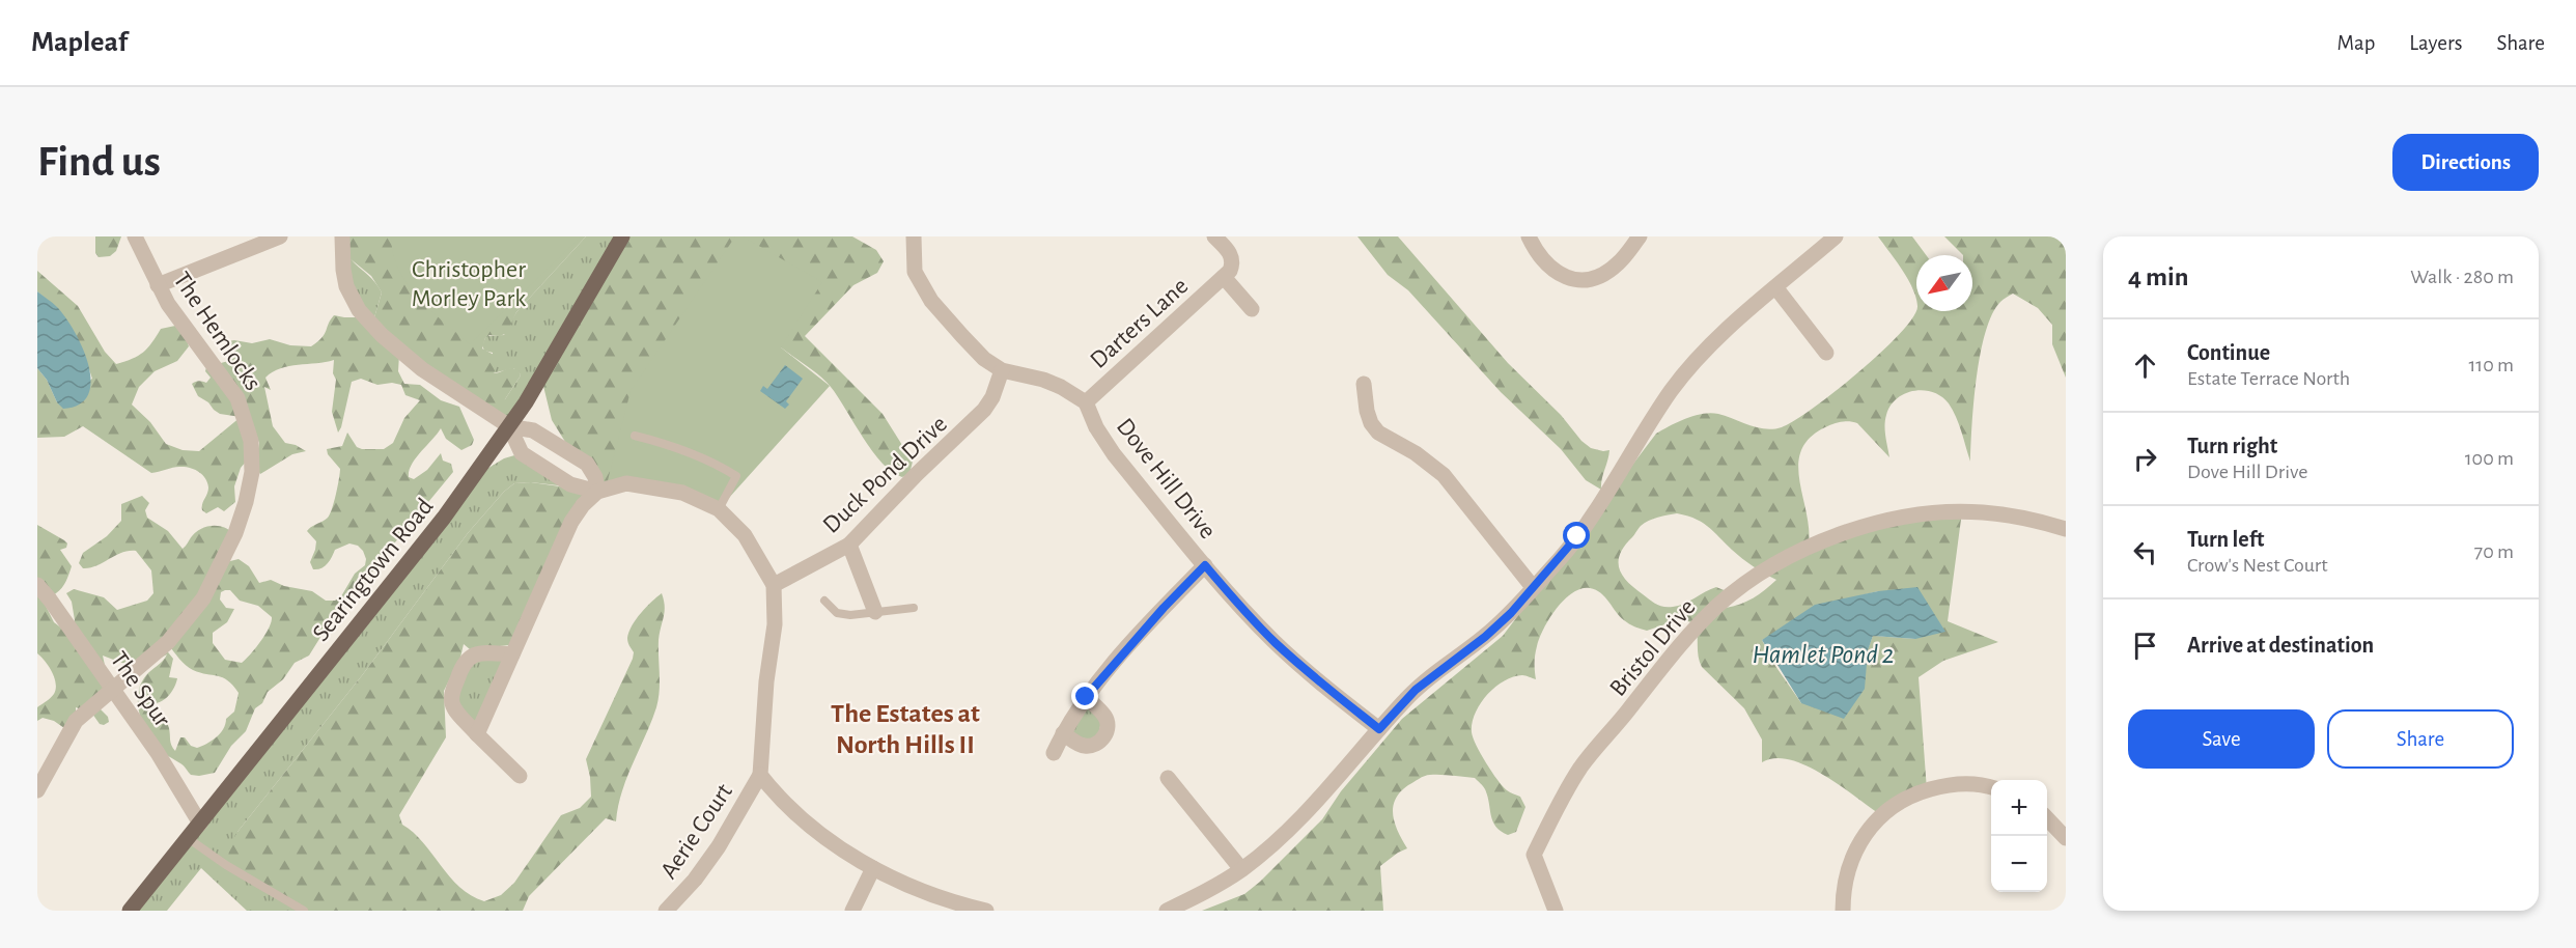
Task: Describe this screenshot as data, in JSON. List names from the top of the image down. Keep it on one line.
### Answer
{"streets":{"main road":["Searingtown Road"],"street":["Darters Lane","The Hemlocks","Duck Pond Drive","Dove Hill Drive","Bristol Drive","The Spur","Aerie Court"]},"crossings":[["Darters Lane","Dove Hill Drive"],["The Hemlocks","The Spur"],["Searingtown Road","The Spur"]],"districts":["The Estates at North Hills II"],"water":["Hamlet Pond 2"],"parks":["Christopher Morley Park"],"north":"bottom left","page":{"header":"Mapleaf","nav":["Map","Layers","Share"],"buttons":["Directions",["Save","Share"]],"title":"Find us","heading":["4 min","Walk · 280 m"],"list":[["Continue","Estate Terrace North","110 m"],["Turn right","Dove Hill Drive","100 m"],["Turn left","Crow's Nest Court","70 m"],"Arrive at destination"],"map_buttons":["+","−"]}}
